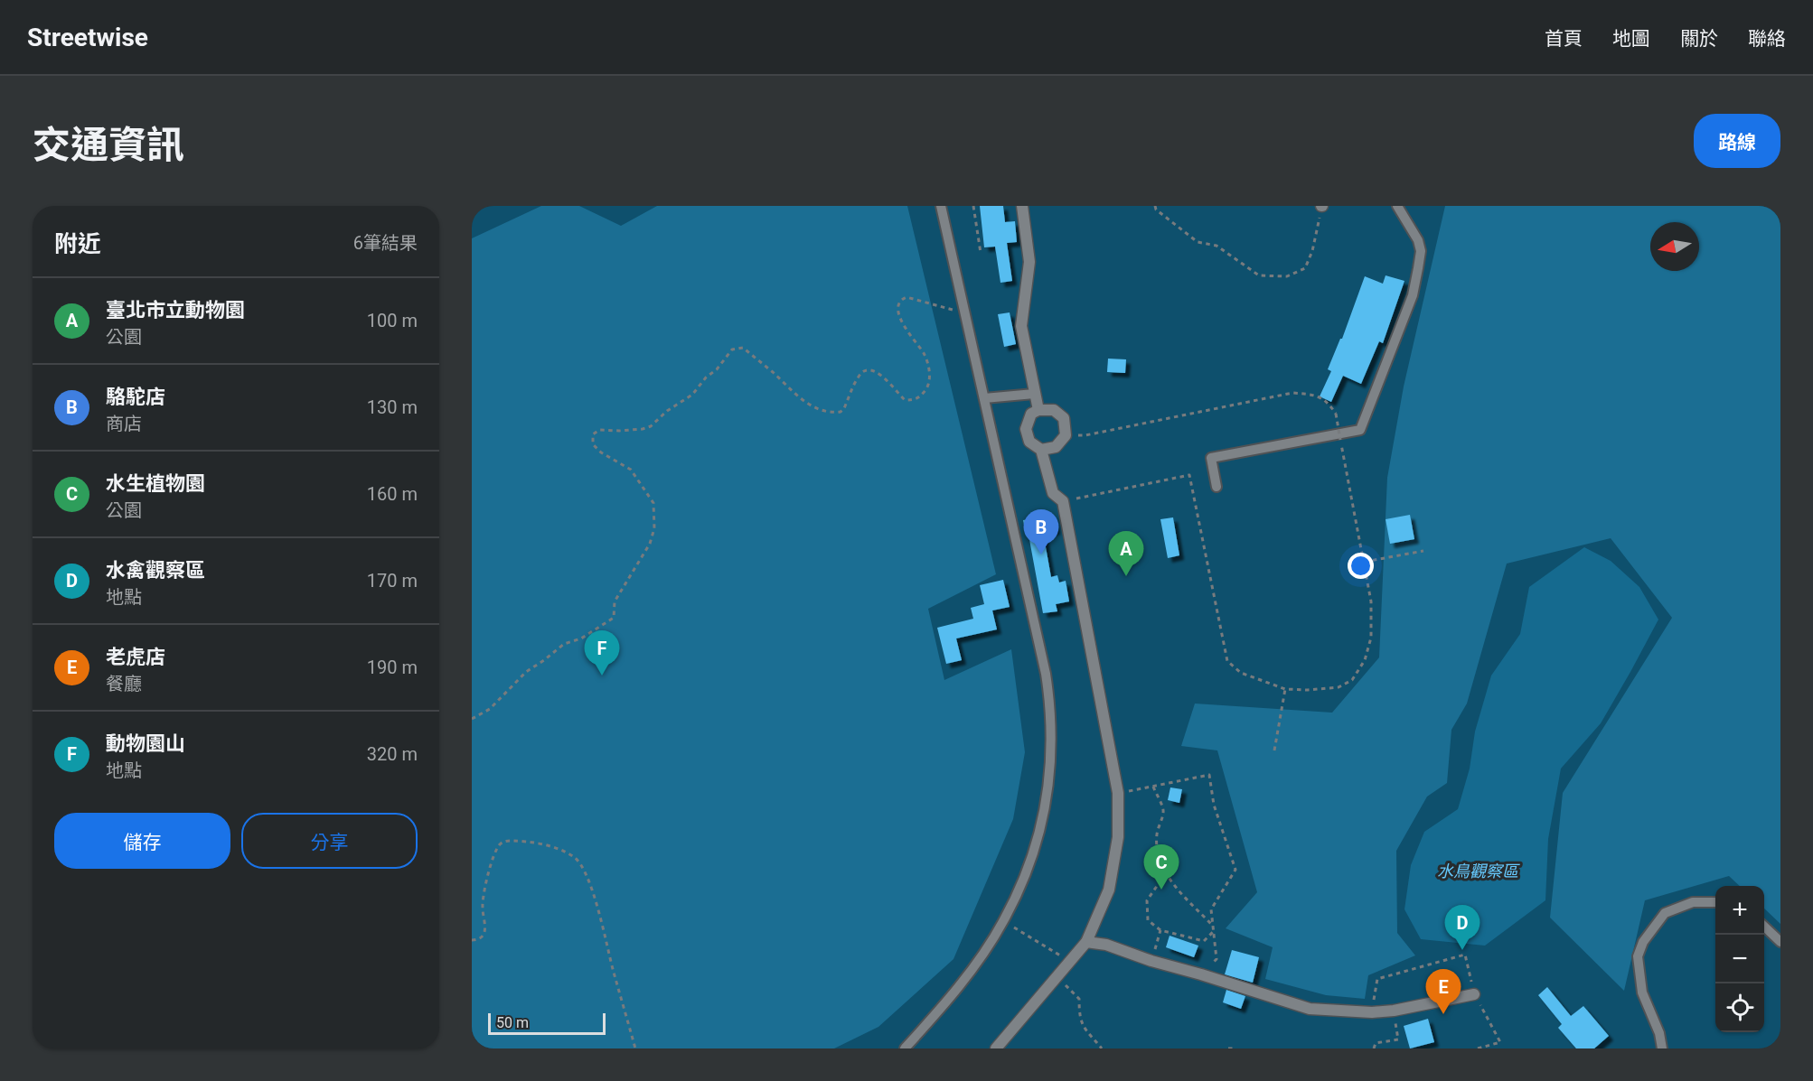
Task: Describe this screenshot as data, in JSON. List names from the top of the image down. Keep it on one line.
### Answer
{"water":["水鳥觀察區"],"scale_bar":"50 m","north":"left","page":{"header":"Streetwise","nav":["首頁","地圖","關於","聯絡"],"title":"交通資訊","buttons":["路線",["儲存","分享"]],"heading":["附近","6筆結果"],"list":[{"mark":"A","name":"臺北市立動物園","note":"公園","value":"100 m"},{"mark":"B","name":"駱駝店","note":"商店","value":"130 m"},{"mark":"C","name":"水生植物園","note":"公園","value":"160 m"},{"mark":"D","name":"水禽觀察區","note":"地點","value":"170 m"},{"mark":"E","name":"老虎店","note":"餐廳","value":"190 m"},{"mark":"F","name":"動物園山","note":"地點","value":"320 m"}],"pins":["B","A","F","C","D","E"],"map_buttons":["+","−"],"scale":"50 m"}}
